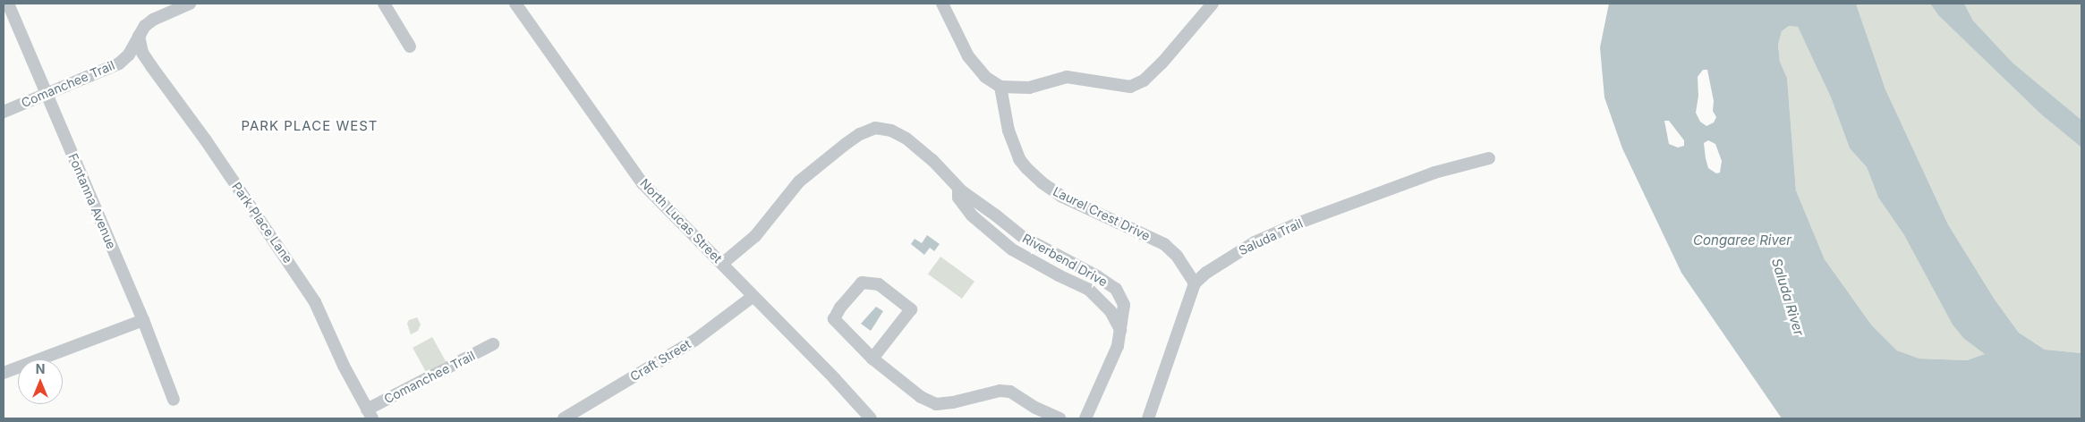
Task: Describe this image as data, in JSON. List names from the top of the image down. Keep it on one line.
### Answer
{"streets":{"street":["Comanchee Trail","Fontanna Avenue","Laurel Crest Drive","North Lucas Street","Park Place Lane","Saluda Trail","Riverbend Drive","Craft Street"]},"crossings":[["Comanchee Trail","Fontanna Avenue"],["Comanchee Trail","Park Place Lane"],["Laurel Crest Drive","Saluda Trail"],["North Lucas Street","Riverbend Drive"],["North Lucas Street","Craft Street"]],"districts":["PARK PLACE WEST"],"water":["Congaree River","Saluda River"],"north":"top"}
